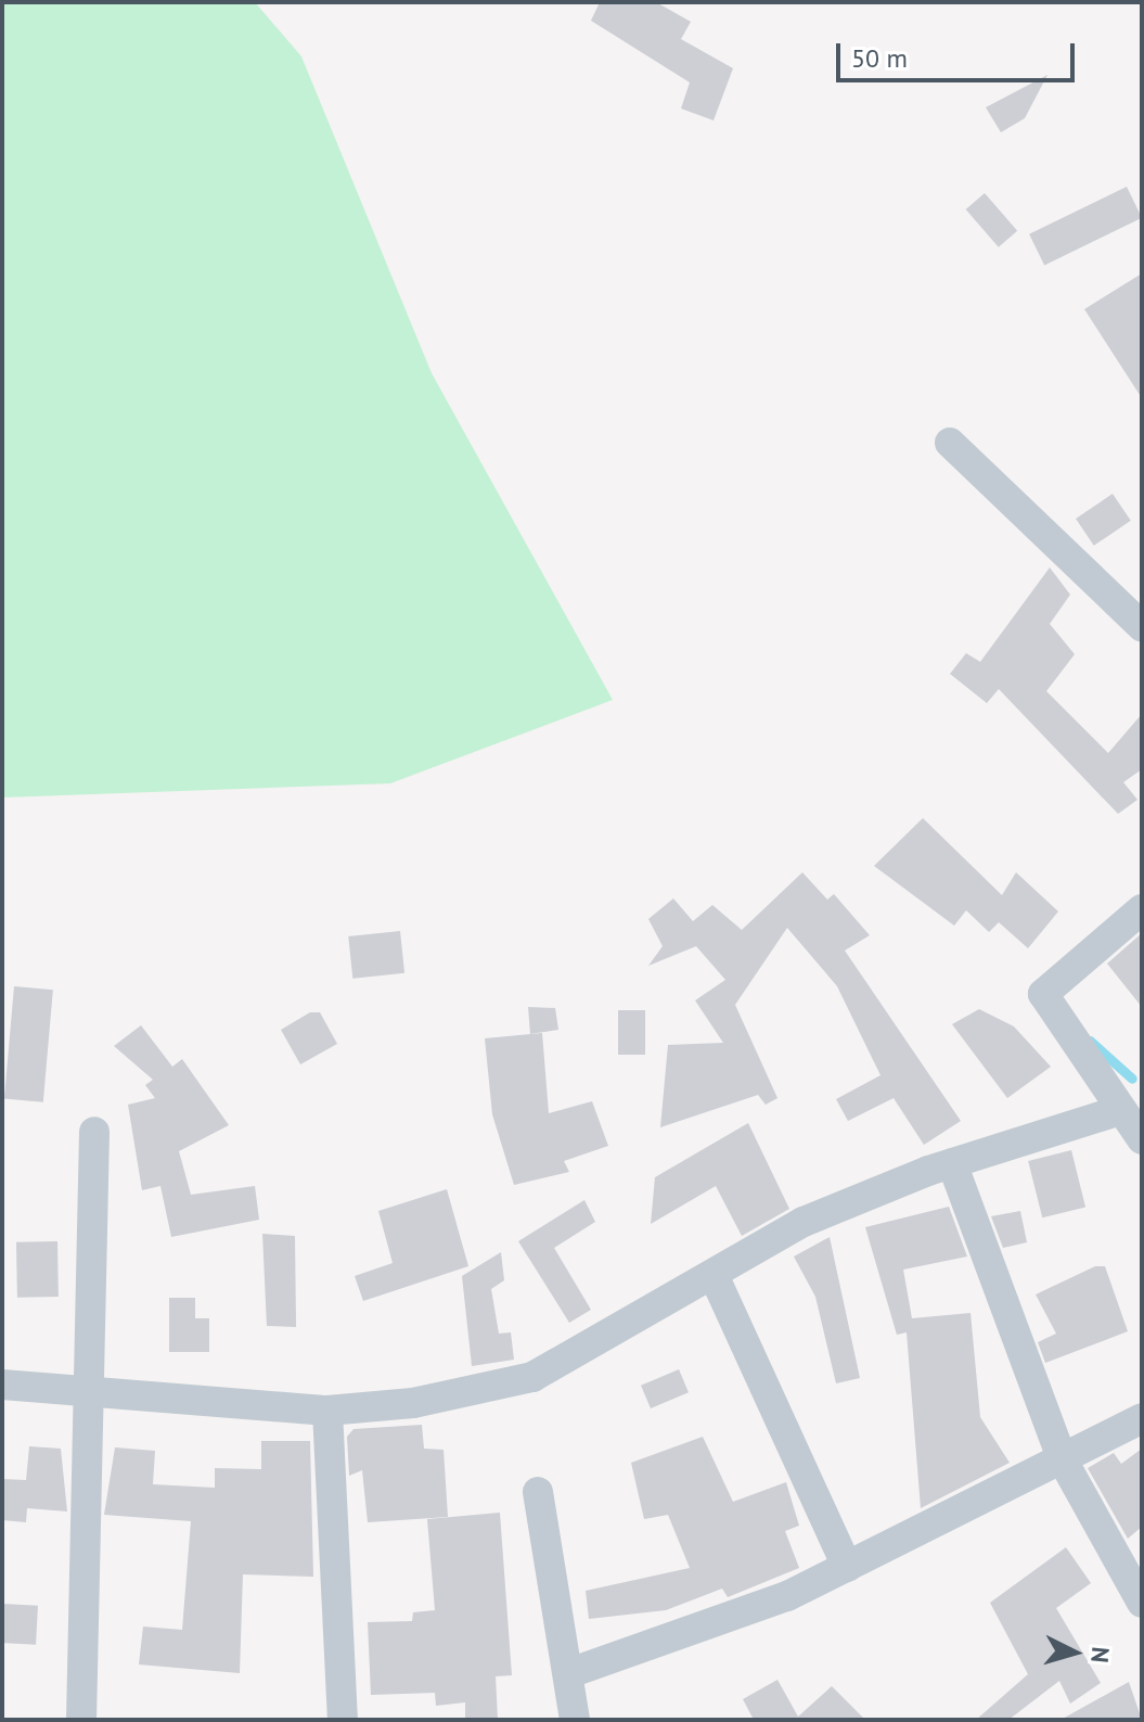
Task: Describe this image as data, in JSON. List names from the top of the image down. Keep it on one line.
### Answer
{"scale_bar":"50 m","north":"right"}
